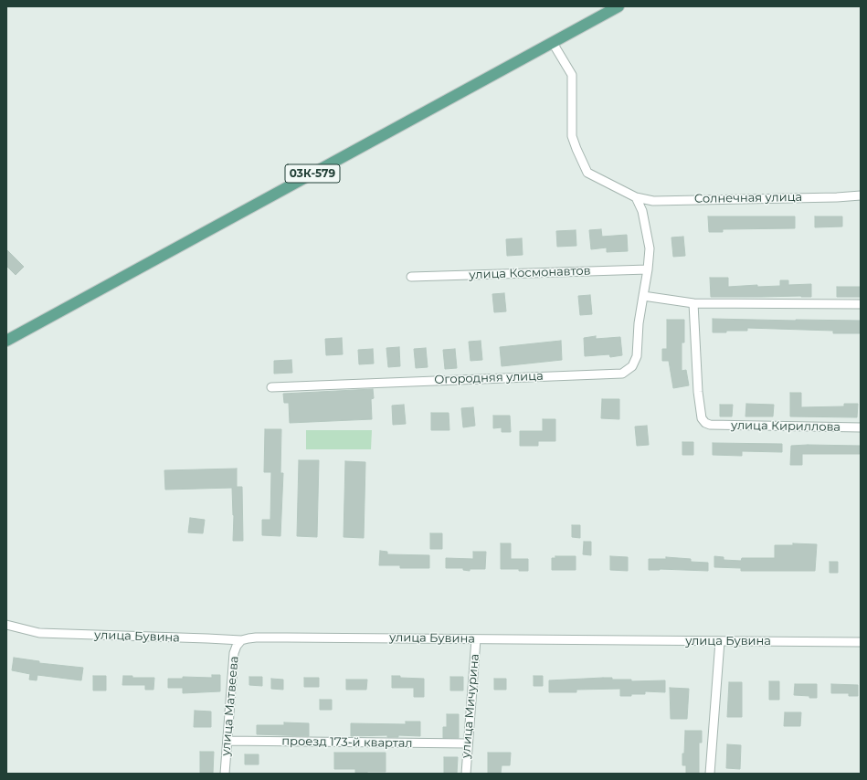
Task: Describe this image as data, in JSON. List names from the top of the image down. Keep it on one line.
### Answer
{"streets":{"main road":["03К-579"],"street":["Солнечная улица","улица Космонавтов","Огородняя улица","улица Кириллова","улица Бувина","улица Матвеева","улица Мичурина","проезд 173-й квартал"]},"crossings":[["03К-579","Солнечная улица"],["Солнечная улица","Огородняя улица"],["улица Космонавтов","Огородняя улица"],["улица Бувина","улица Матвеева"],["улица Бувина","улица Мичурина"],["улица Матвеева","проезд 173-й квартал"],["улица Мичурина","проезд 173-й квартал"]]}
